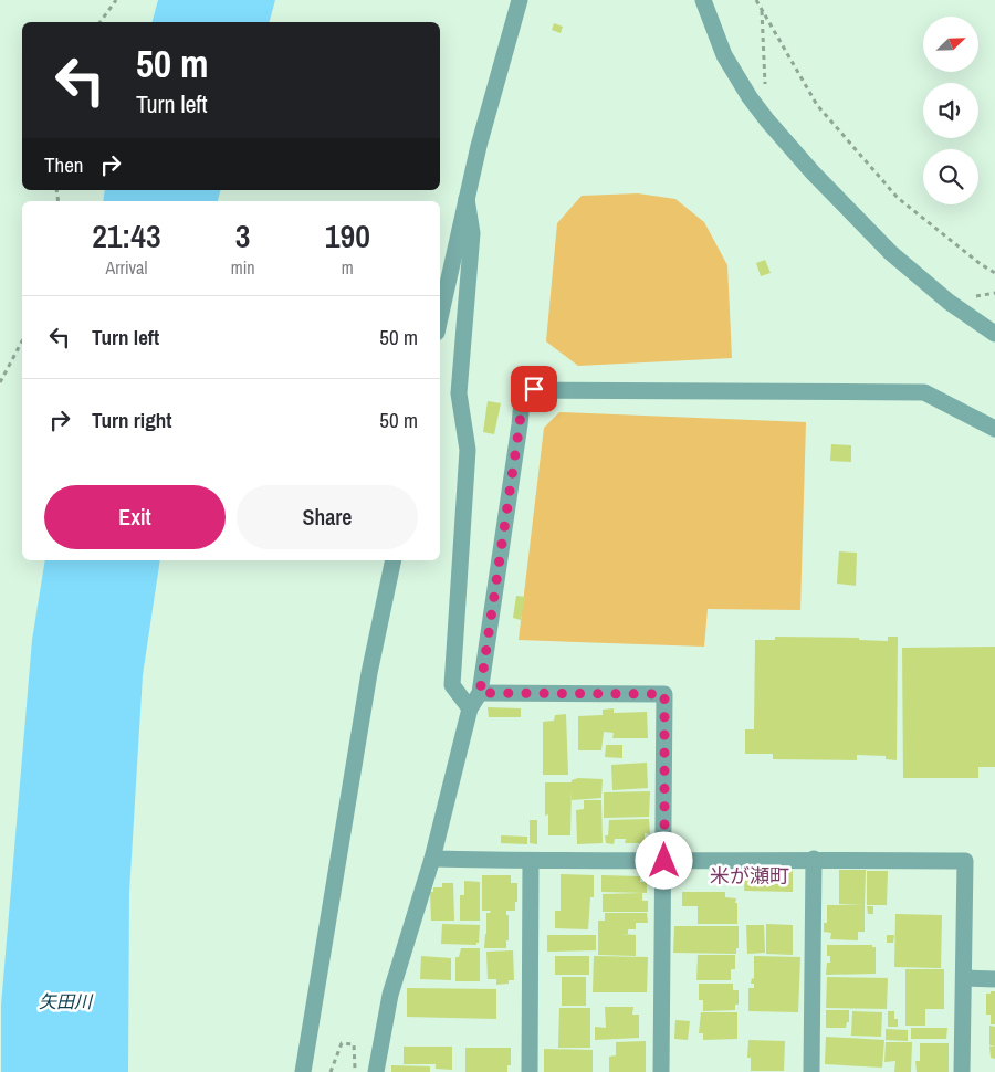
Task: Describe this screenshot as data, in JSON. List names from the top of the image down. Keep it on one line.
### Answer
{"districts":["米が瀬町"],"water":["矢田川"],"north":"top right","page":{"turn":["50 m","Turn left"],"then":"Then","eta":["21:43","Arrival","3","min","190","m"],"list":[{"name":"Turn left","value":"50 m"},{"name":"Turn right","value":"50 m"}],"buttons":["Exit","Share"]}}
